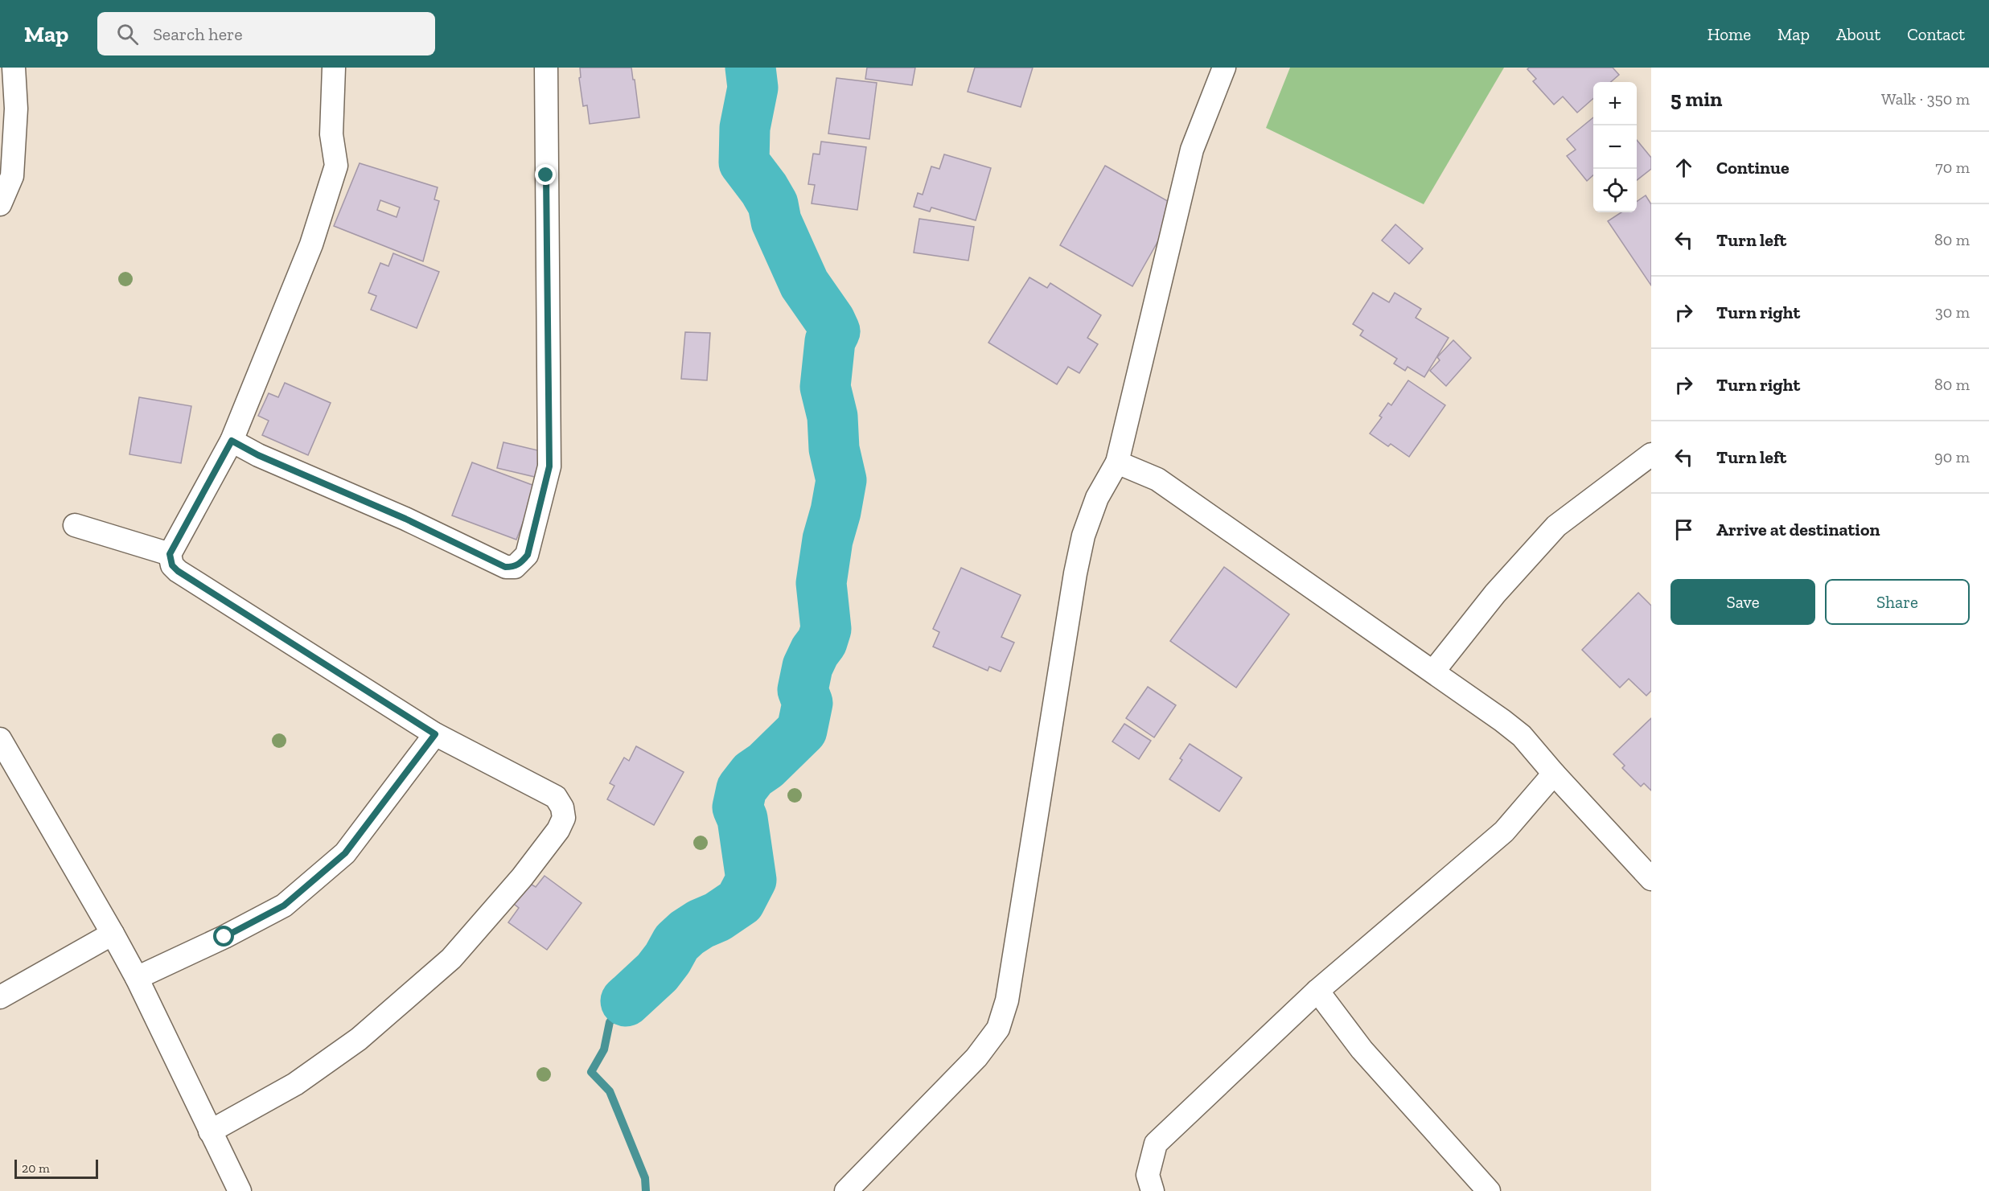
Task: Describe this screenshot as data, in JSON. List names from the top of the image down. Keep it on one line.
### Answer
{"scale_bar":"20 m","page":{"header":"Map","search":"Search here","nav":["Home","Map","About","Contact"],"heading":["5 min","Walk · 350 m"],"map_buttons":["+","−"],"list":[["Continue","70 m"],["Turn left","80 m"],["Turn right","30 m"],["Turn right","80 m"],["Turn left","90 m"],"Arrive at destination"],"buttons":["Save","Share"],"scale":"20 m"}}
